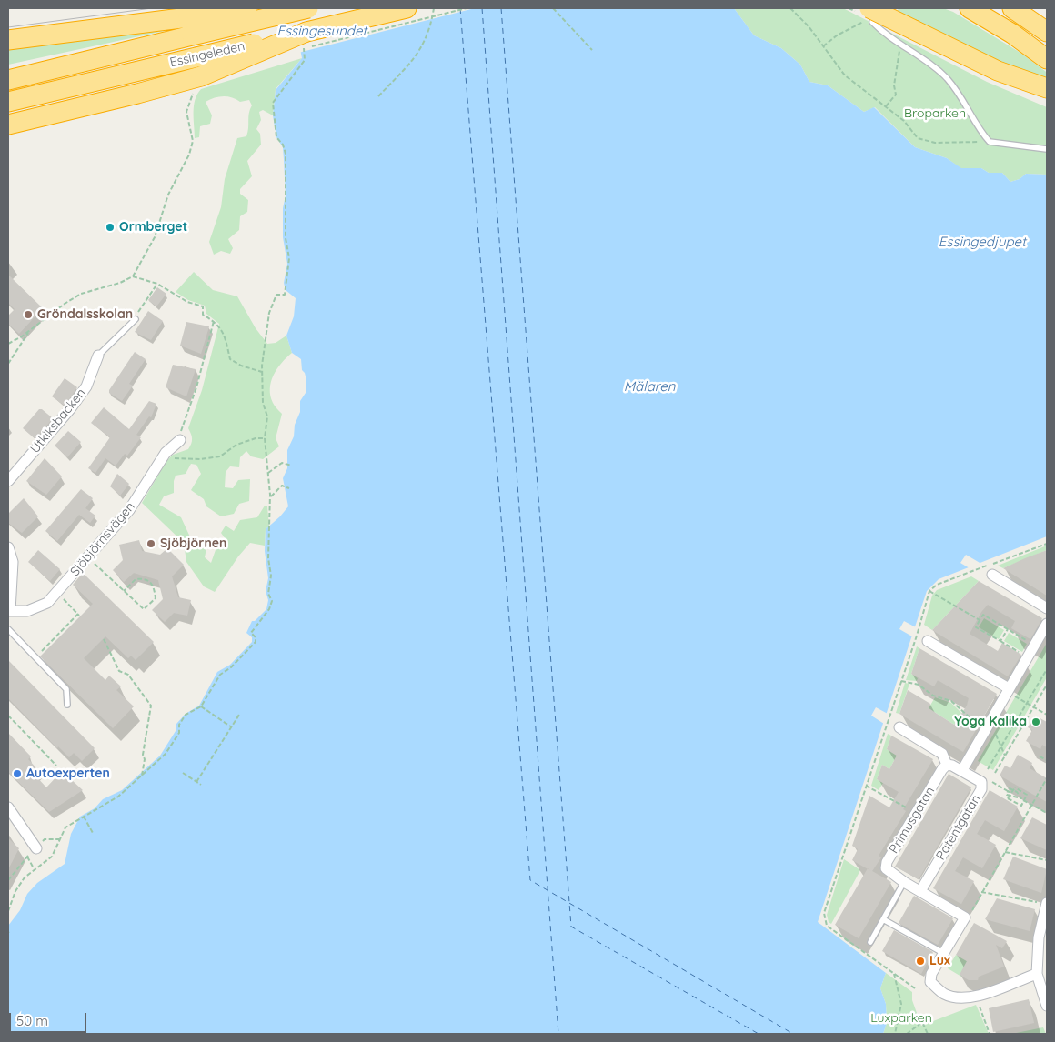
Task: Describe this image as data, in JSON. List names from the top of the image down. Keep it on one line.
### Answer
{"streets":{"highway":["Essingeleden"],"street":["Utkiksbacken","Sjöbjörnsvägen","Primusgatan","Patentgatan"]},"crossings":[["Primusgatan","Patentgatan"]],"water":["Essingesundet","Essingedjupet","Mälaren"],"parks":["Broparken","Luxparken"],"places":["Ormberget","Gröndalsskolan","Sjöbjörnen","Yoga Kalika","Autoexperten","Lux"],"scale_bar":"50 m"}
